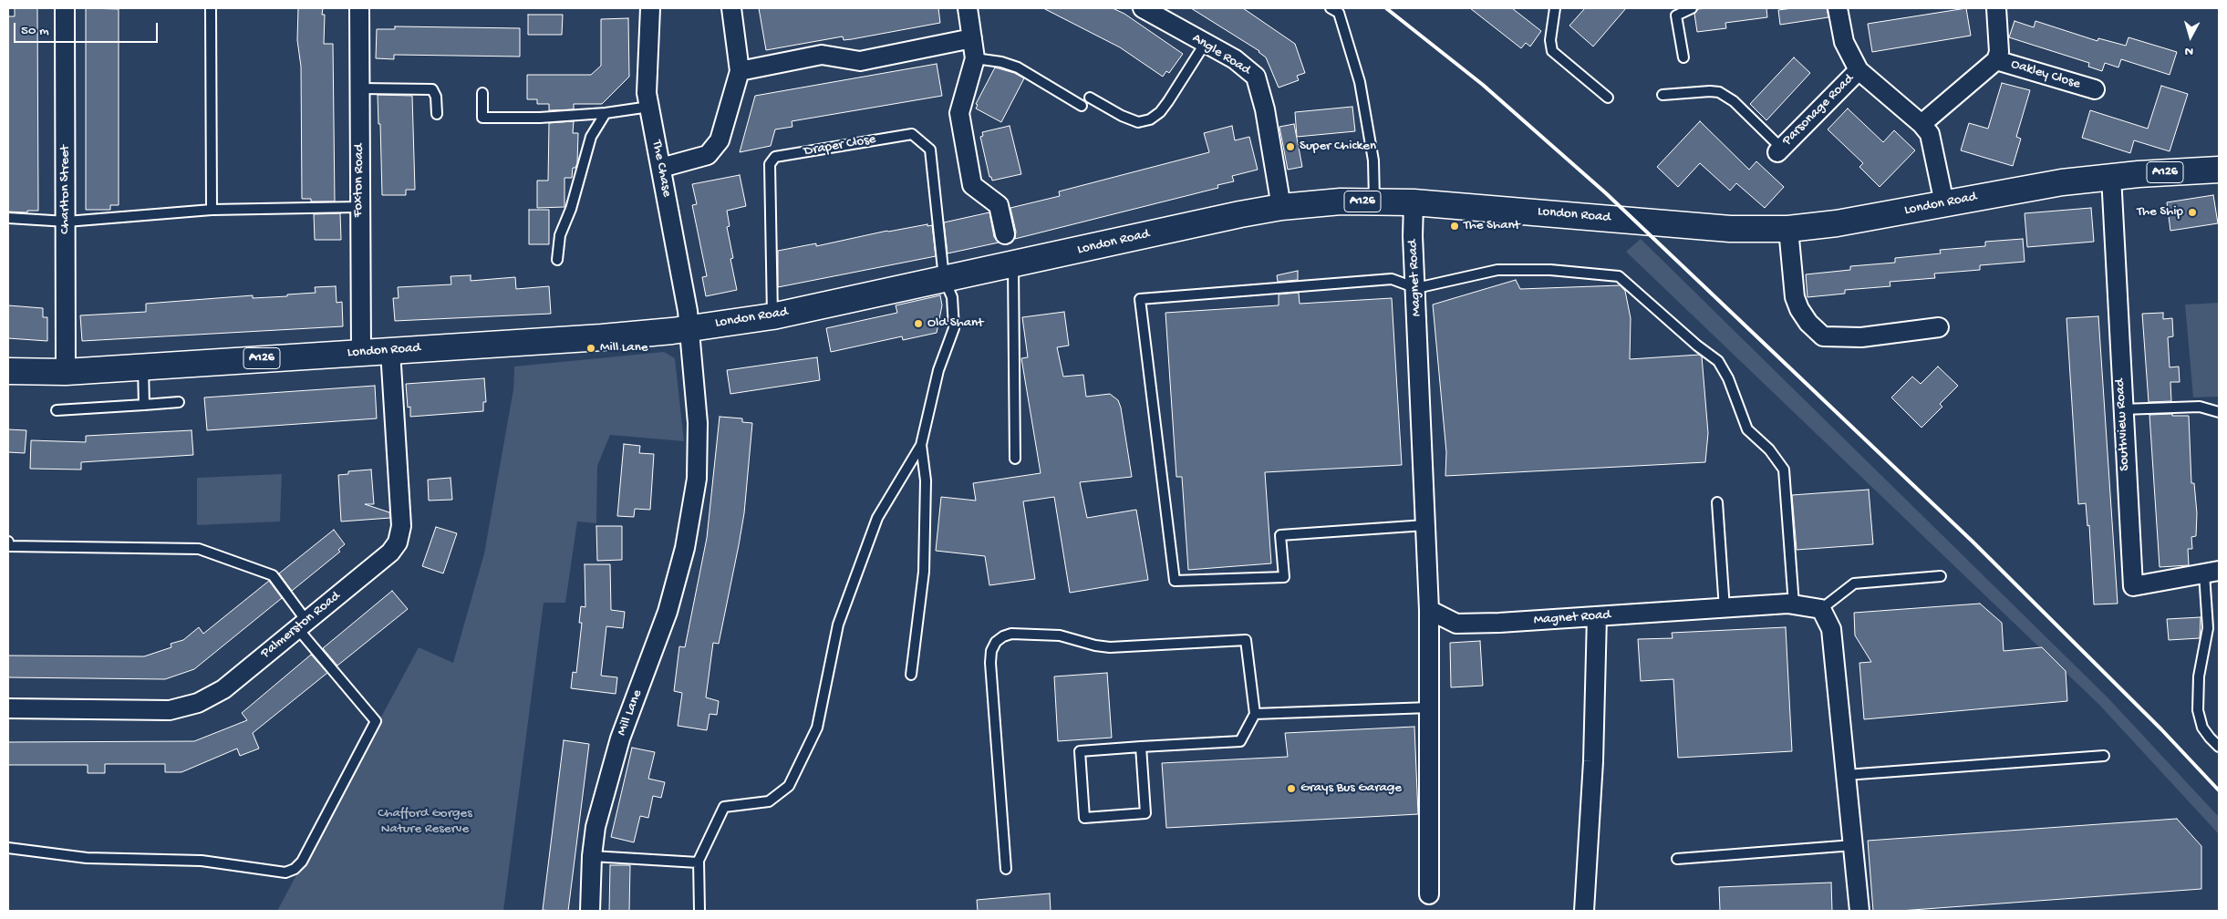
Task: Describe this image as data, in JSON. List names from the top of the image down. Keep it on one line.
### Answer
{"streets":{"main road":["A126","London Road"],"street":["Angle Road","Oakley Close","Parsonage Road","The Chase","Foxton Road","Charlton Street","Magnet Road","Southview Road","Palmerston Road","Mill Lane"],"lane":["Draper Close"]},"crossings":[["Angle Road","London Road"],["Oakley Close","Parsonage Road"],["Parsonage Road","London Road"],["Draper Close","London Road"],["The Chase","London Road"],["The Chase","Mill Lane"],["Foxton Road","London Road"],["Charlton Street","London Road"],["London Road","Magnet Road"],["London Road","Southview Road"],["London Road","Palmerston Road"],["London Road","Mill Lane"]],"parks":["Chafford Gorges Nature Reserve"],"places":["Super Chicken","The Ship","The Shant","Old Shant","Mill Lane","Grays Bus Garage"],"scale_bar":"50 m","north":"bottom"}
